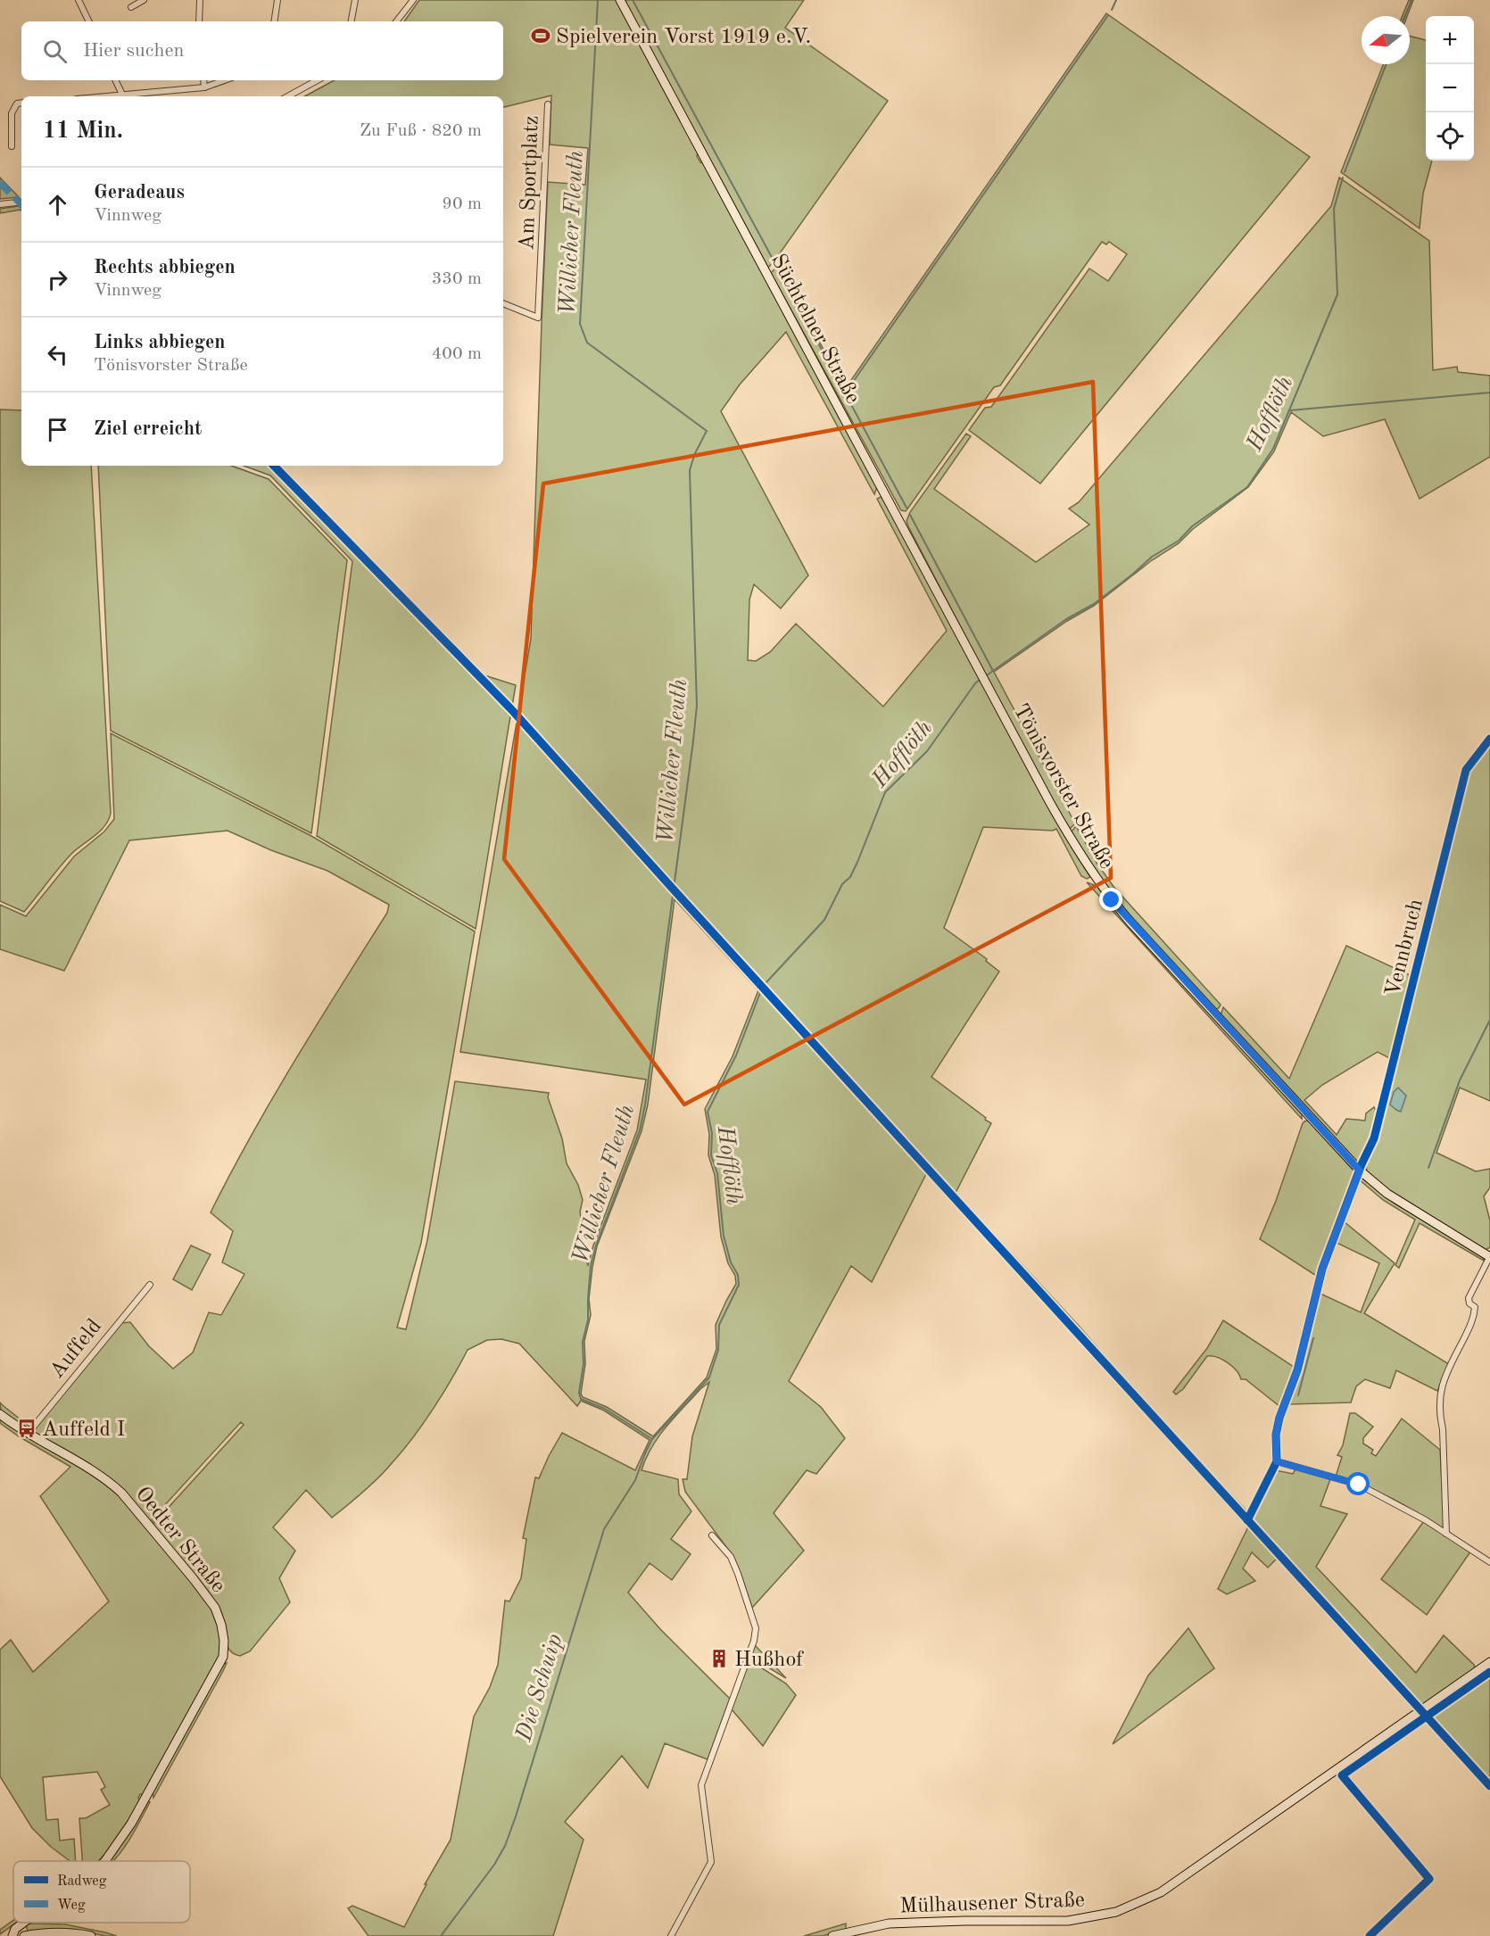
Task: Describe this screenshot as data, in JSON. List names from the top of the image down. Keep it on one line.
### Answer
{"streets":{"main road":["Süchtelner Straße","Tönisvorster Straße","Oedter Straße","Mülhausener Straße"],"street":["Am Sportplatz","Vennbruch","Auffeld"]},"crossings":[["Süchtelner Straße","Tönisvorster Straße"],["Tönisvorster Straße","Vennbruch"],["Auffeld","Oedter Straße"]],"water":["Willicher Fleuth","Hofflöth","Die Schuip"],"places":{"sports":["Spielverein Vorst 1919 e.V."],"bus stop":["Auffeld I"],"building":["Hußhof"]},"legend":["Radweg","Weg"],"north":"left","page":{"map_buttons":["+","−"],"search":"Hier suchen","heading":["11 Min.","Zu Fuß · 820 m"],"list":[["Geradeaus","Vinnweg","90 m"],["Rechts abbiegen","Vinnweg","330 m"],["Links abbiegen","Tönisvorster Straße","400 m"],"Ziel erreicht"]}}
